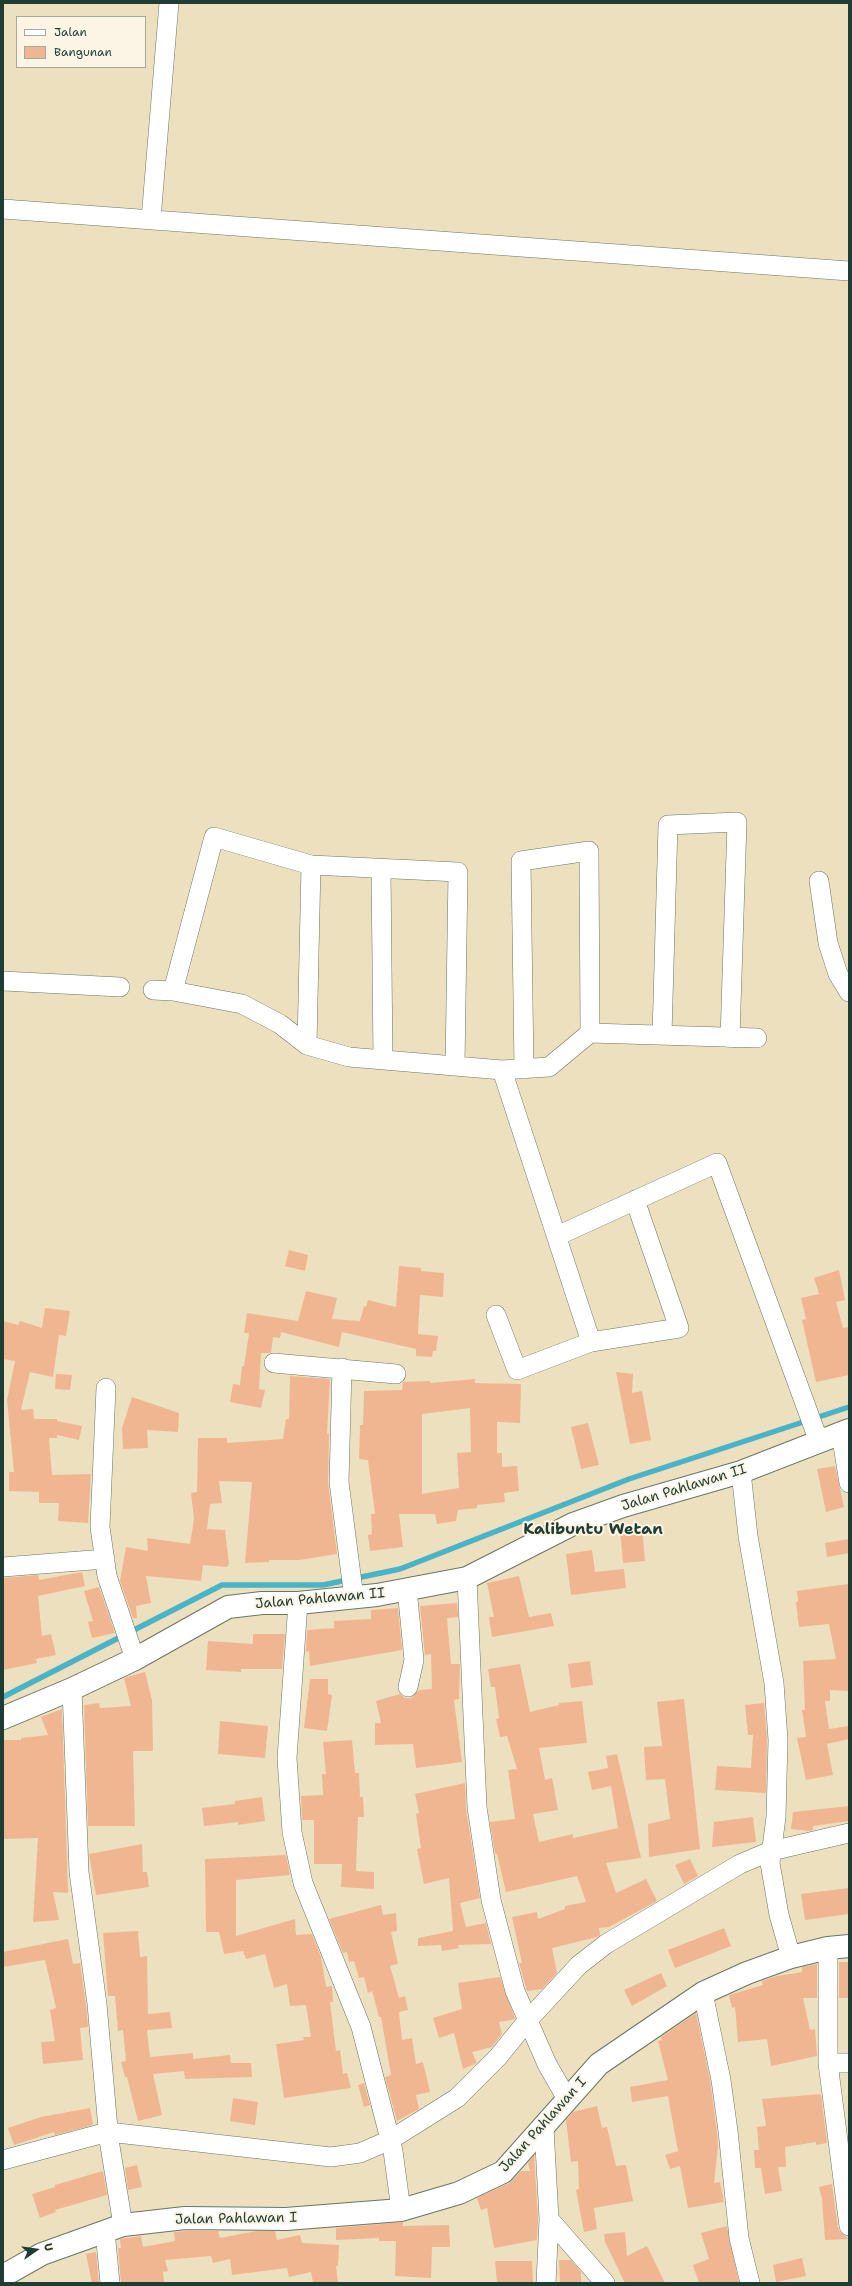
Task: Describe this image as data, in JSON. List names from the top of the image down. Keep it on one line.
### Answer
{"streets":{"main road":["Jalan Pahlawan II","Jalan Pahlawan I"]},"districts":["Kalibuntu Wetan"],"legend":["Jalan","Bangunan"],"north":"right"}
